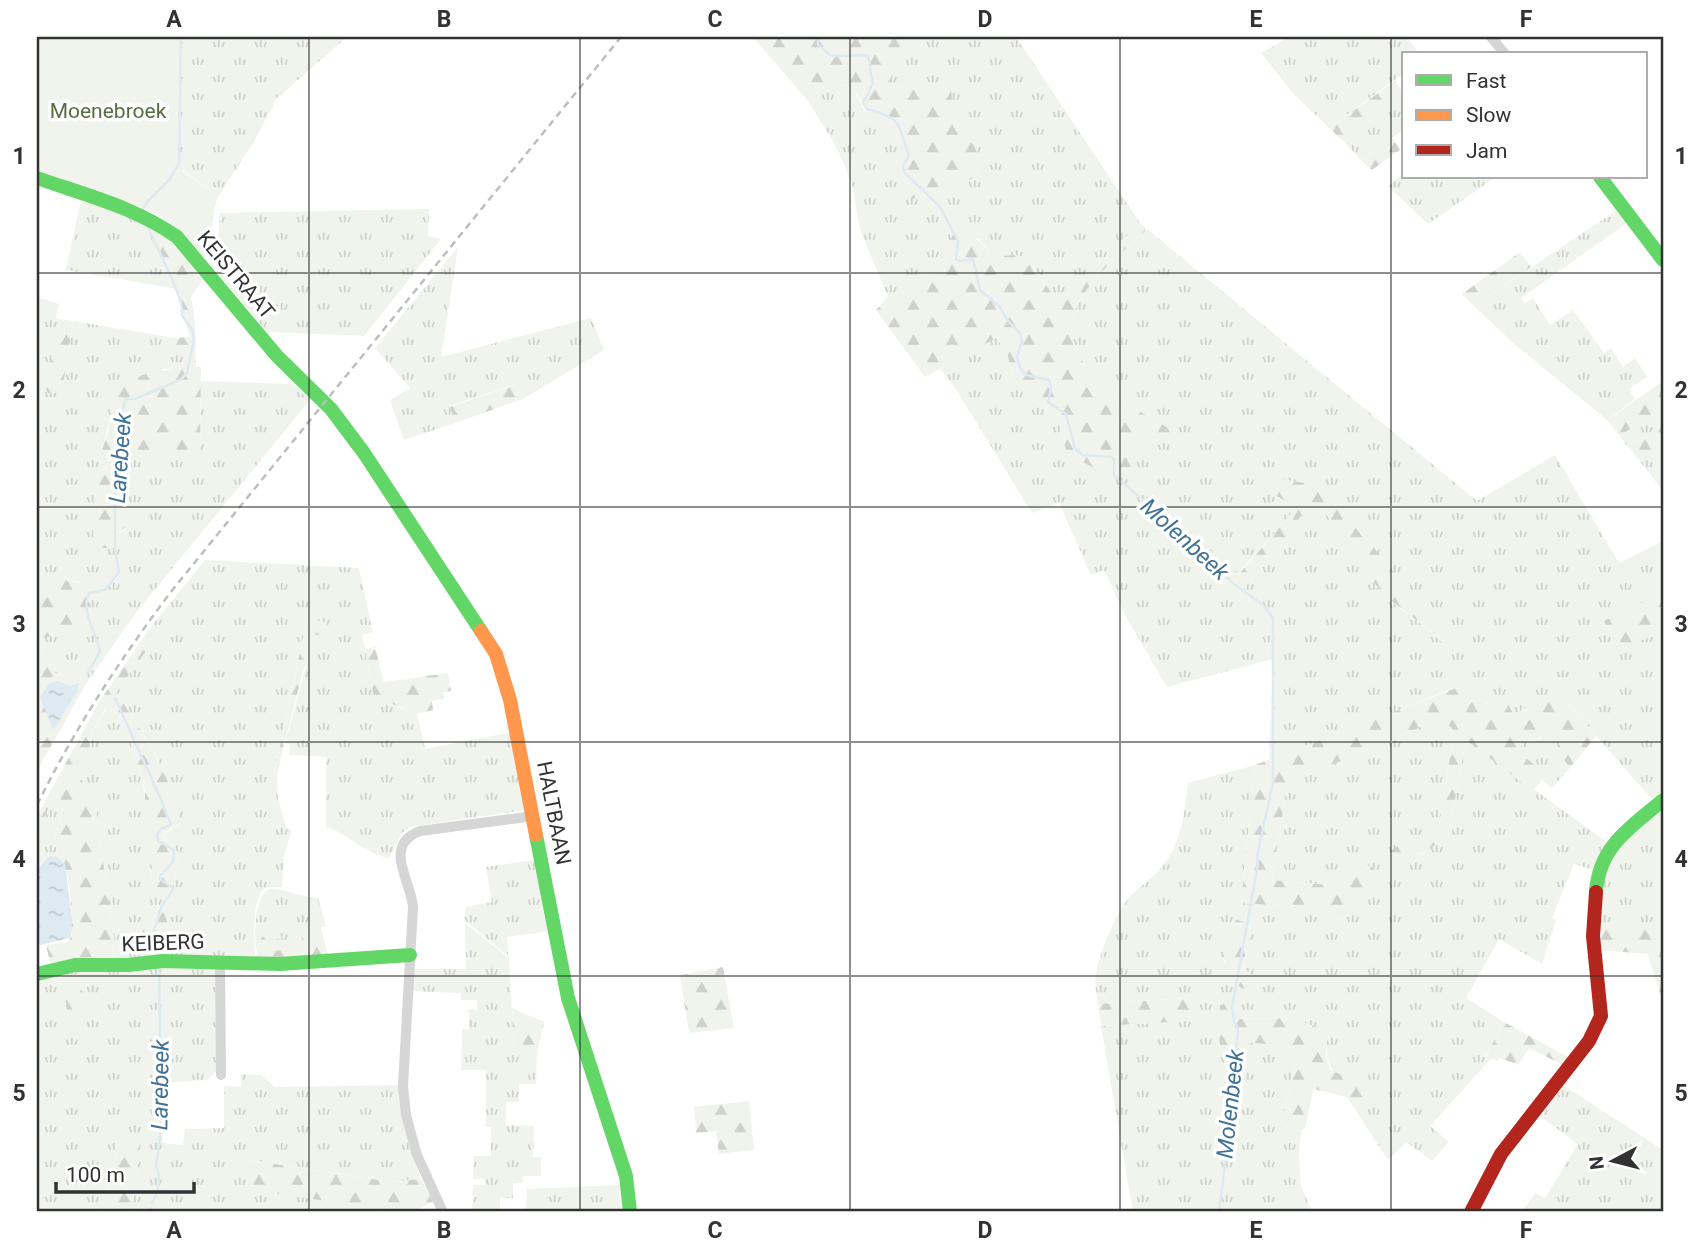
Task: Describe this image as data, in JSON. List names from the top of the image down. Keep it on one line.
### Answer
{"streets":{"street":["KEISTRAAT","HALTBAAN","KEIBERG"]},"crossings":[["KEISTRAAT","HALTBAAN"]],"water":["Larebeek","Molenbeek"],"parks":["Moenebroek"],"legend":["Fast","Slow","Jam"],"scale_bar":"100 m","north":"left","grid":{"columns":["A","B","C","D","E","F"],"rows":["1","2","3","4","5"]}}
